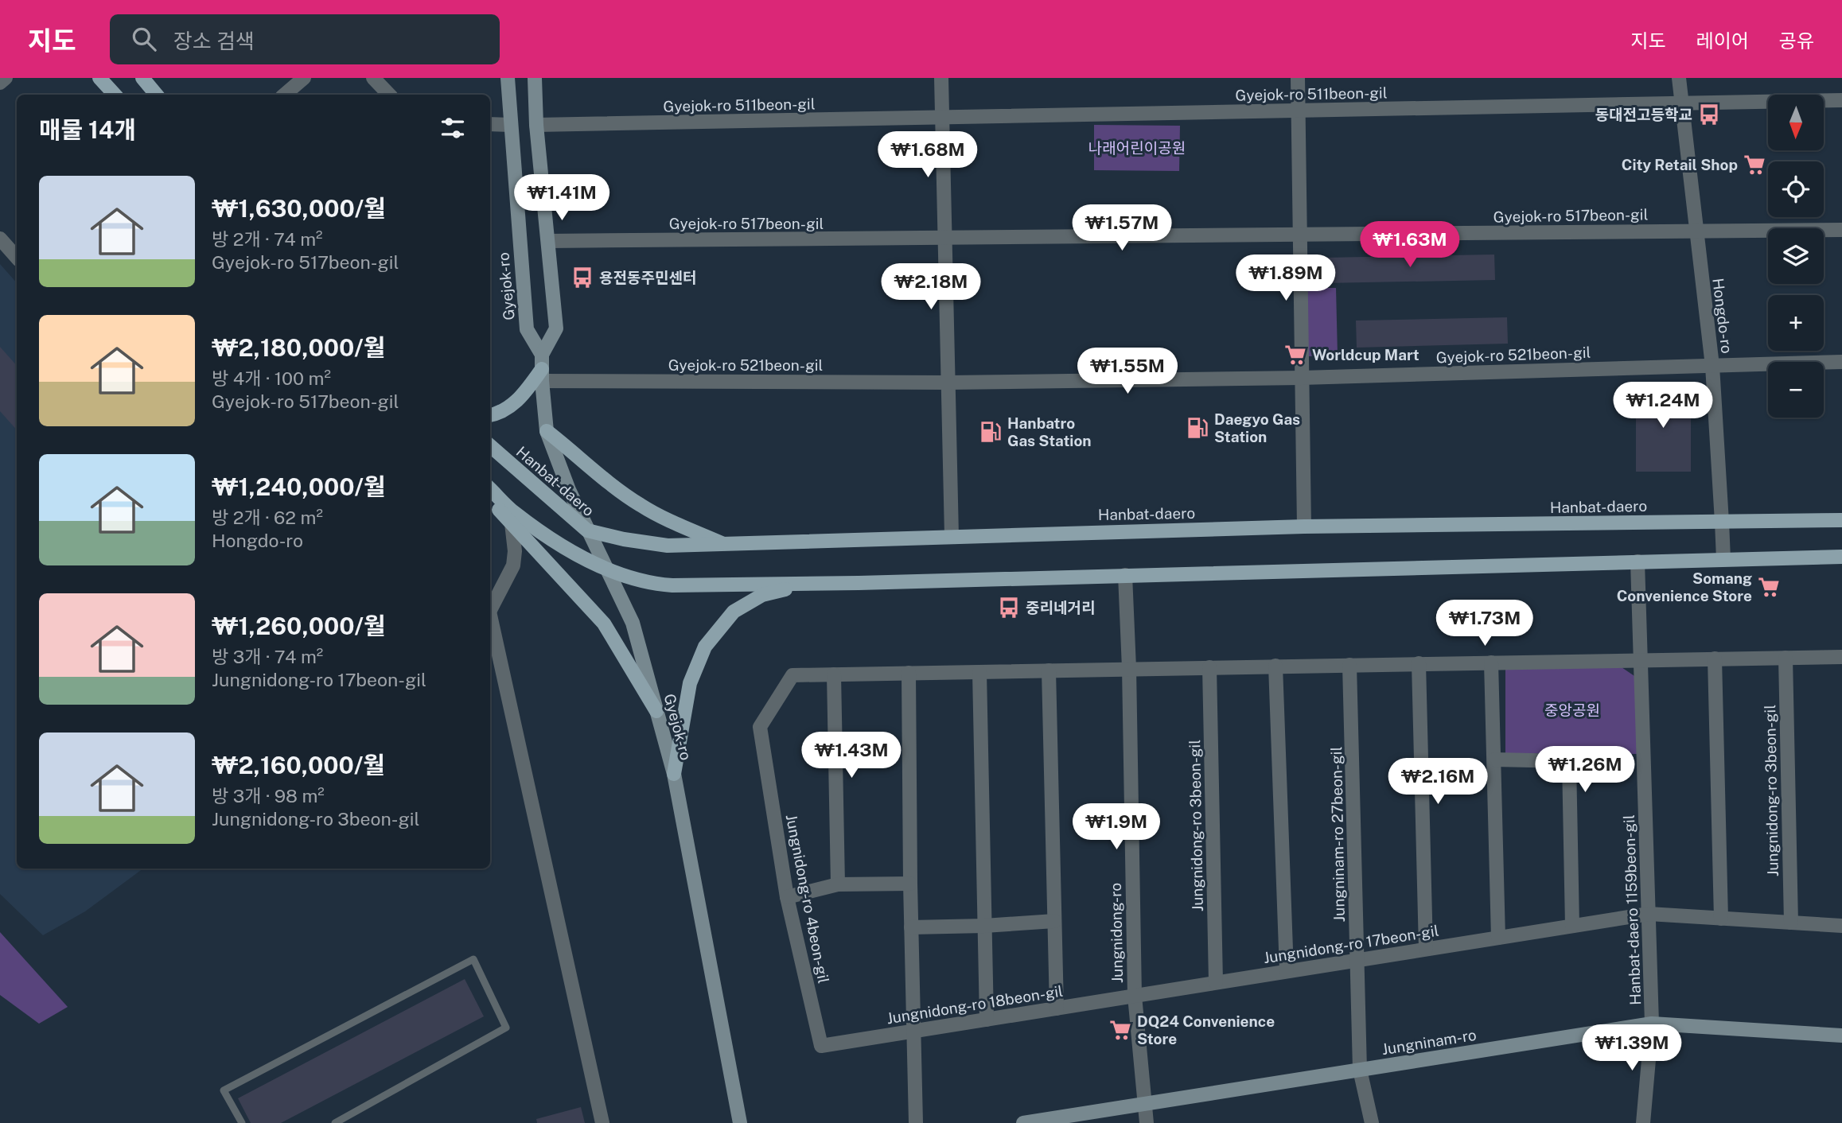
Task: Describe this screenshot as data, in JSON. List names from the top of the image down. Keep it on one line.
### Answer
{"streets":{"main road":["Gyejok-ro","Hanbat-daero","Jungninam-ro"],"street":["Gyejok-ro 511beon-gil","Gyejok-ro 517beon-gil","Hongdo-ro","Gyejok-ro 521beon-gil","Jungnidong-ro 3beon-gil","Jungninam-ro 27beon-gil","Jungnidong-ro 4beon-gil","Hanbat-daero 1159beon-gil","Jungnidong-ro","Jungnidong-ro 17beon-gil","Jungnidong-ro 18beon-gil"]},"crossings":[["Gyejok-ro 511beon-gil","Gyejok-ro"],["Gyejok-ro 511beon-gil","Hongdo-ro"],["Gyejok-ro 517beon-gil","Gyejok-ro"],["Gyejok-ro 517beon-gil","Hongdo-ro"],["Gyejok-ro","Gyejok-ro 521beon-gil"],["Gyejok-ro","Hanbat-daero"],["Hongdo-ro","Gyejok-ro 521beon-gil"],["Hongdo-ro","Hanbat-daero"],["Jungnidong-ro 3beon-gil","Jungnidong-ro 17beon-gil"],["Jungninam-ro 27beon-gil","Jungnidong-ro 17beon-gil"],["Jungninam-ro 27beon-gil","Jungninam-ro"],["Jungnidong-ro 4beon-gil","Jungnidong-ro"],["Jungnidong-ro 4beon-gil","Jungnidong-ro 18beon-gil"],["Hanbat-daero 1159beon-gil","Jungnidong-ro 17beon-gil"],["Hanbat-daero 1159beon-gil","Jungninam-ro"],["Jungnidong-ro","Jungnidong-ro 17beon-gil"],["Jungnidong-ro","Jungnidong-ro 18beon-gil"],["Jungnidong-ro","Jungninam-ro"],["Jungnidong-ro 17beon-gil","Jungnidong-ro 18beon-gil"]],"parks":["나래어린이공원","중앙공원"],"places":{"bus stop":["동대전고등학교","용전동주민센터","중리네거리"],"supermarket":["City Retail Shop","Worldcup Mart","Somang Convenience Store","DQ24 Convenience Store"],"fuel station":["Daegyo Gas Station","Hanbatro Gas Station"]},"north":"bottom","page":{"header":"지도","search":"장소 검색","nav":["지도","레이어","공유"],"map_buttons":["+","−"],"heading":"매물 14개","price":["₩1.68M","₩1.41M","₩1.57M","₩1.63M","₩1.89M","₩2.18M","₩1.55M","₩1.24M","₩1.73M","₩1.43M","₩1.26M","₩2.16M","₩1.9M","₩1.39M"],"list":[{"name":"₩1,630,000/월","note":"방 2개 · 74 m² · Gyejok-ro 517beon-gil"},{"name":"₩2,180,000/월","note":"방 4개 · 100 m² · Gyejok-ro 517beon-gil"},{"name":"₩1,240,000/월","note":"방 2개 · 62 m² · Hongdo-ro"},{"name":"₩1,260,000/월","note":"방 3개 · 74 m² · Jungnidong-ro 17beon-gil"},{"name":"₩2,160,000/월","note":"방 3개 · 98 m² · Jungnidong-ro 3beon-gil"}]}}
